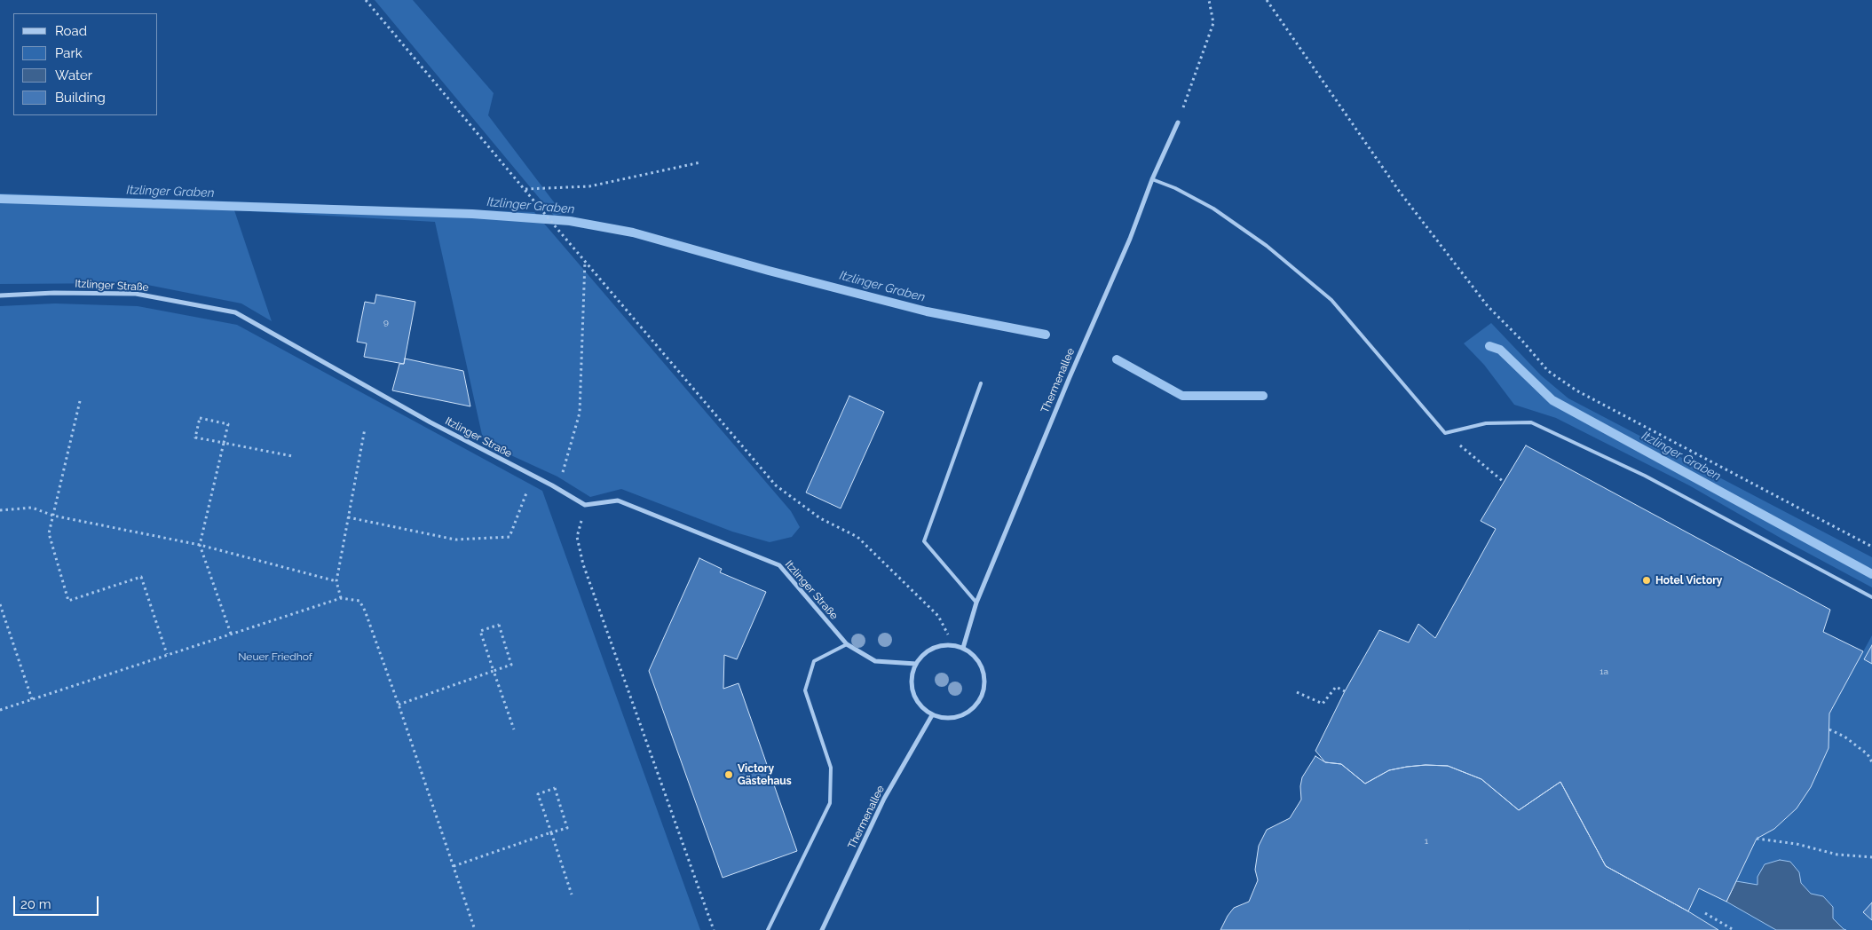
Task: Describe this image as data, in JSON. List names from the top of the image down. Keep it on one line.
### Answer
{"streets":{"street":["Itzlinger Straße","Thermenallee"]},"crossings":[["Itzlinger Straße","Thermenallee"]],"water":["Itzlinger Graben"],"parks":["Neuer Friedhof"],"places":["Hotel Victory","Victory Gästehaus"],"house_numbers":["9","1a","1"],"legend":["Road","Park","Water","Building"],"scale_bar":"20 m"}
